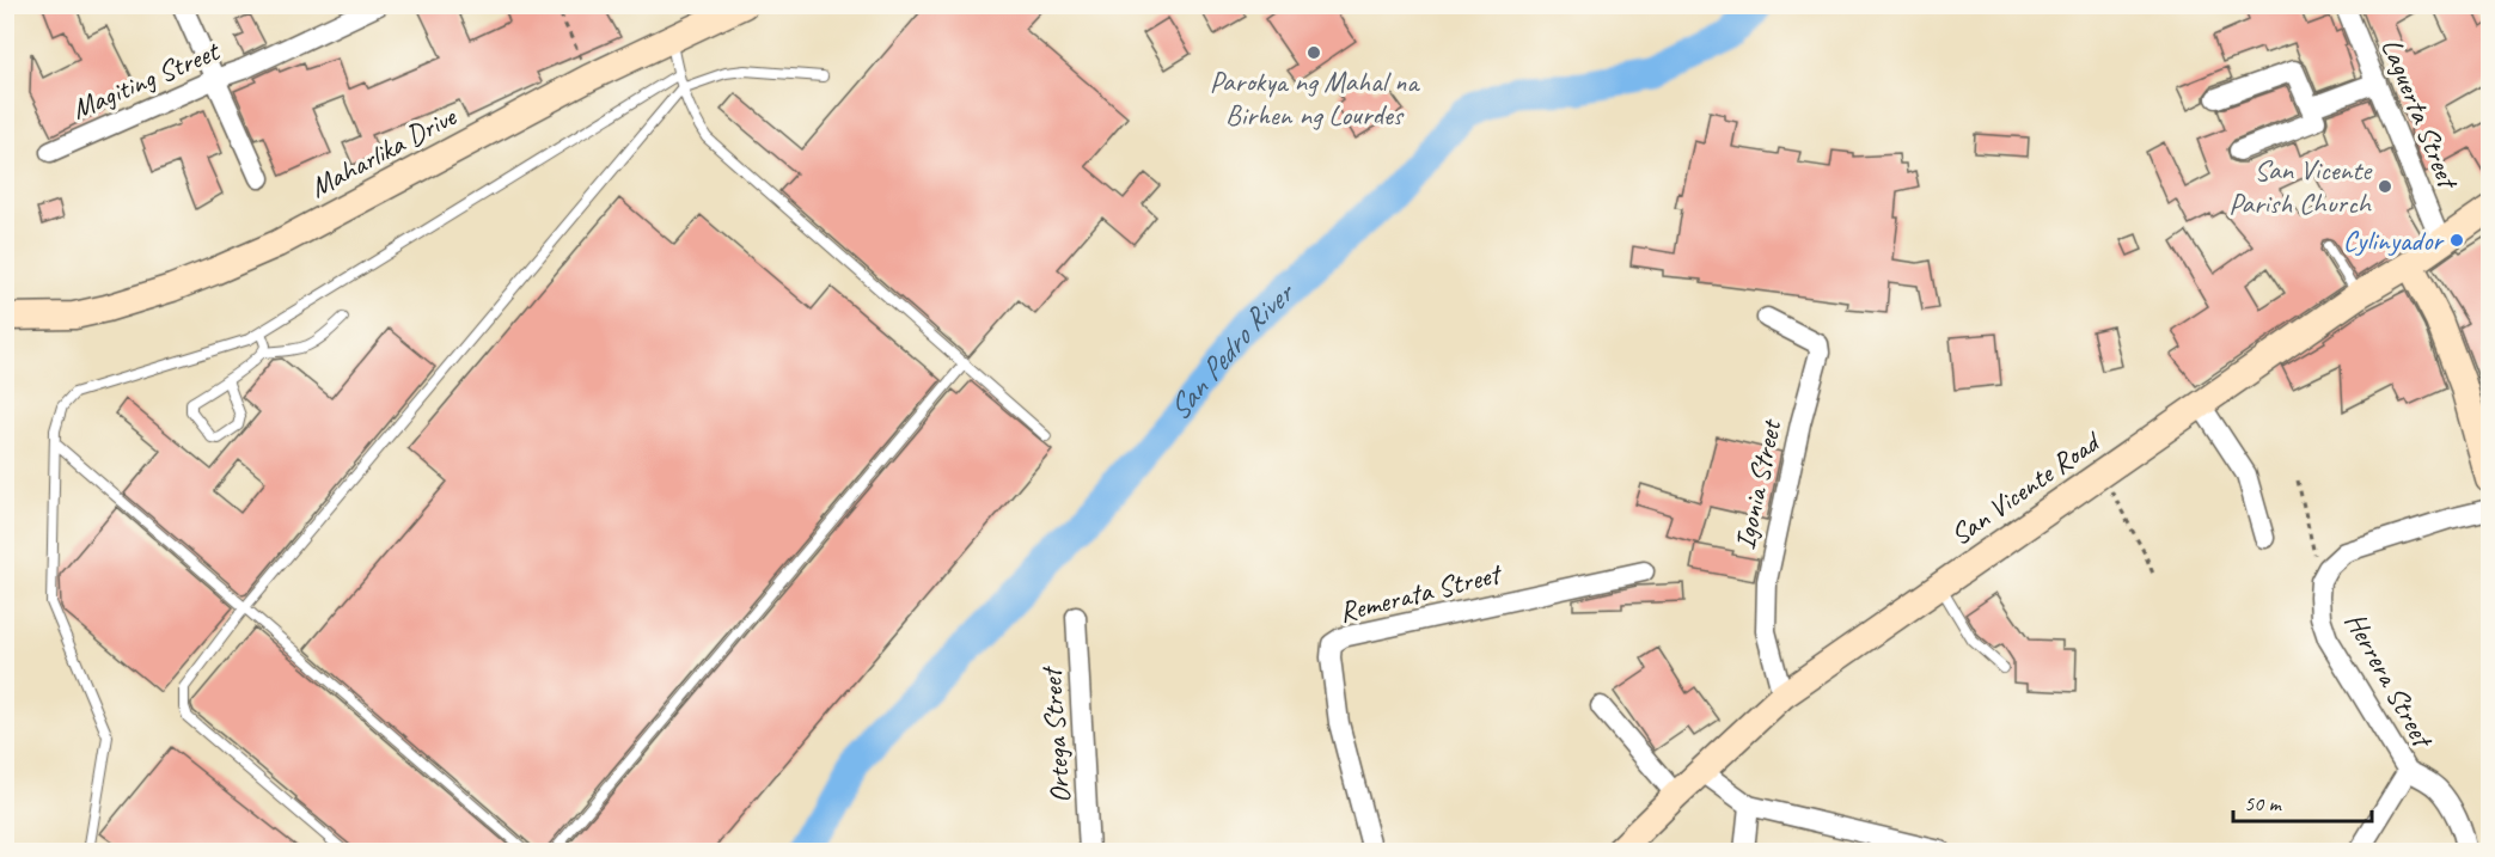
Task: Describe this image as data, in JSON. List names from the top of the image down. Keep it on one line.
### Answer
{"streets":{"main road":["Maharlika Drive","San Vicente Road"],"street":["Magiting Street","Laguerta Street","Igonia Street","Remerata Street","Herrera Street","Ortega Street"]},"crossings":[["Laguerta Street","San Vicente Road"],["Igonia Street","San Vicente Road"]],"water":["San Pedro River"],"places":["Parokya ng Mahal na Birhen ng Lourdes","San Vicente Parish Church","Cylinyador"],"scale_bar":"50 m"}
